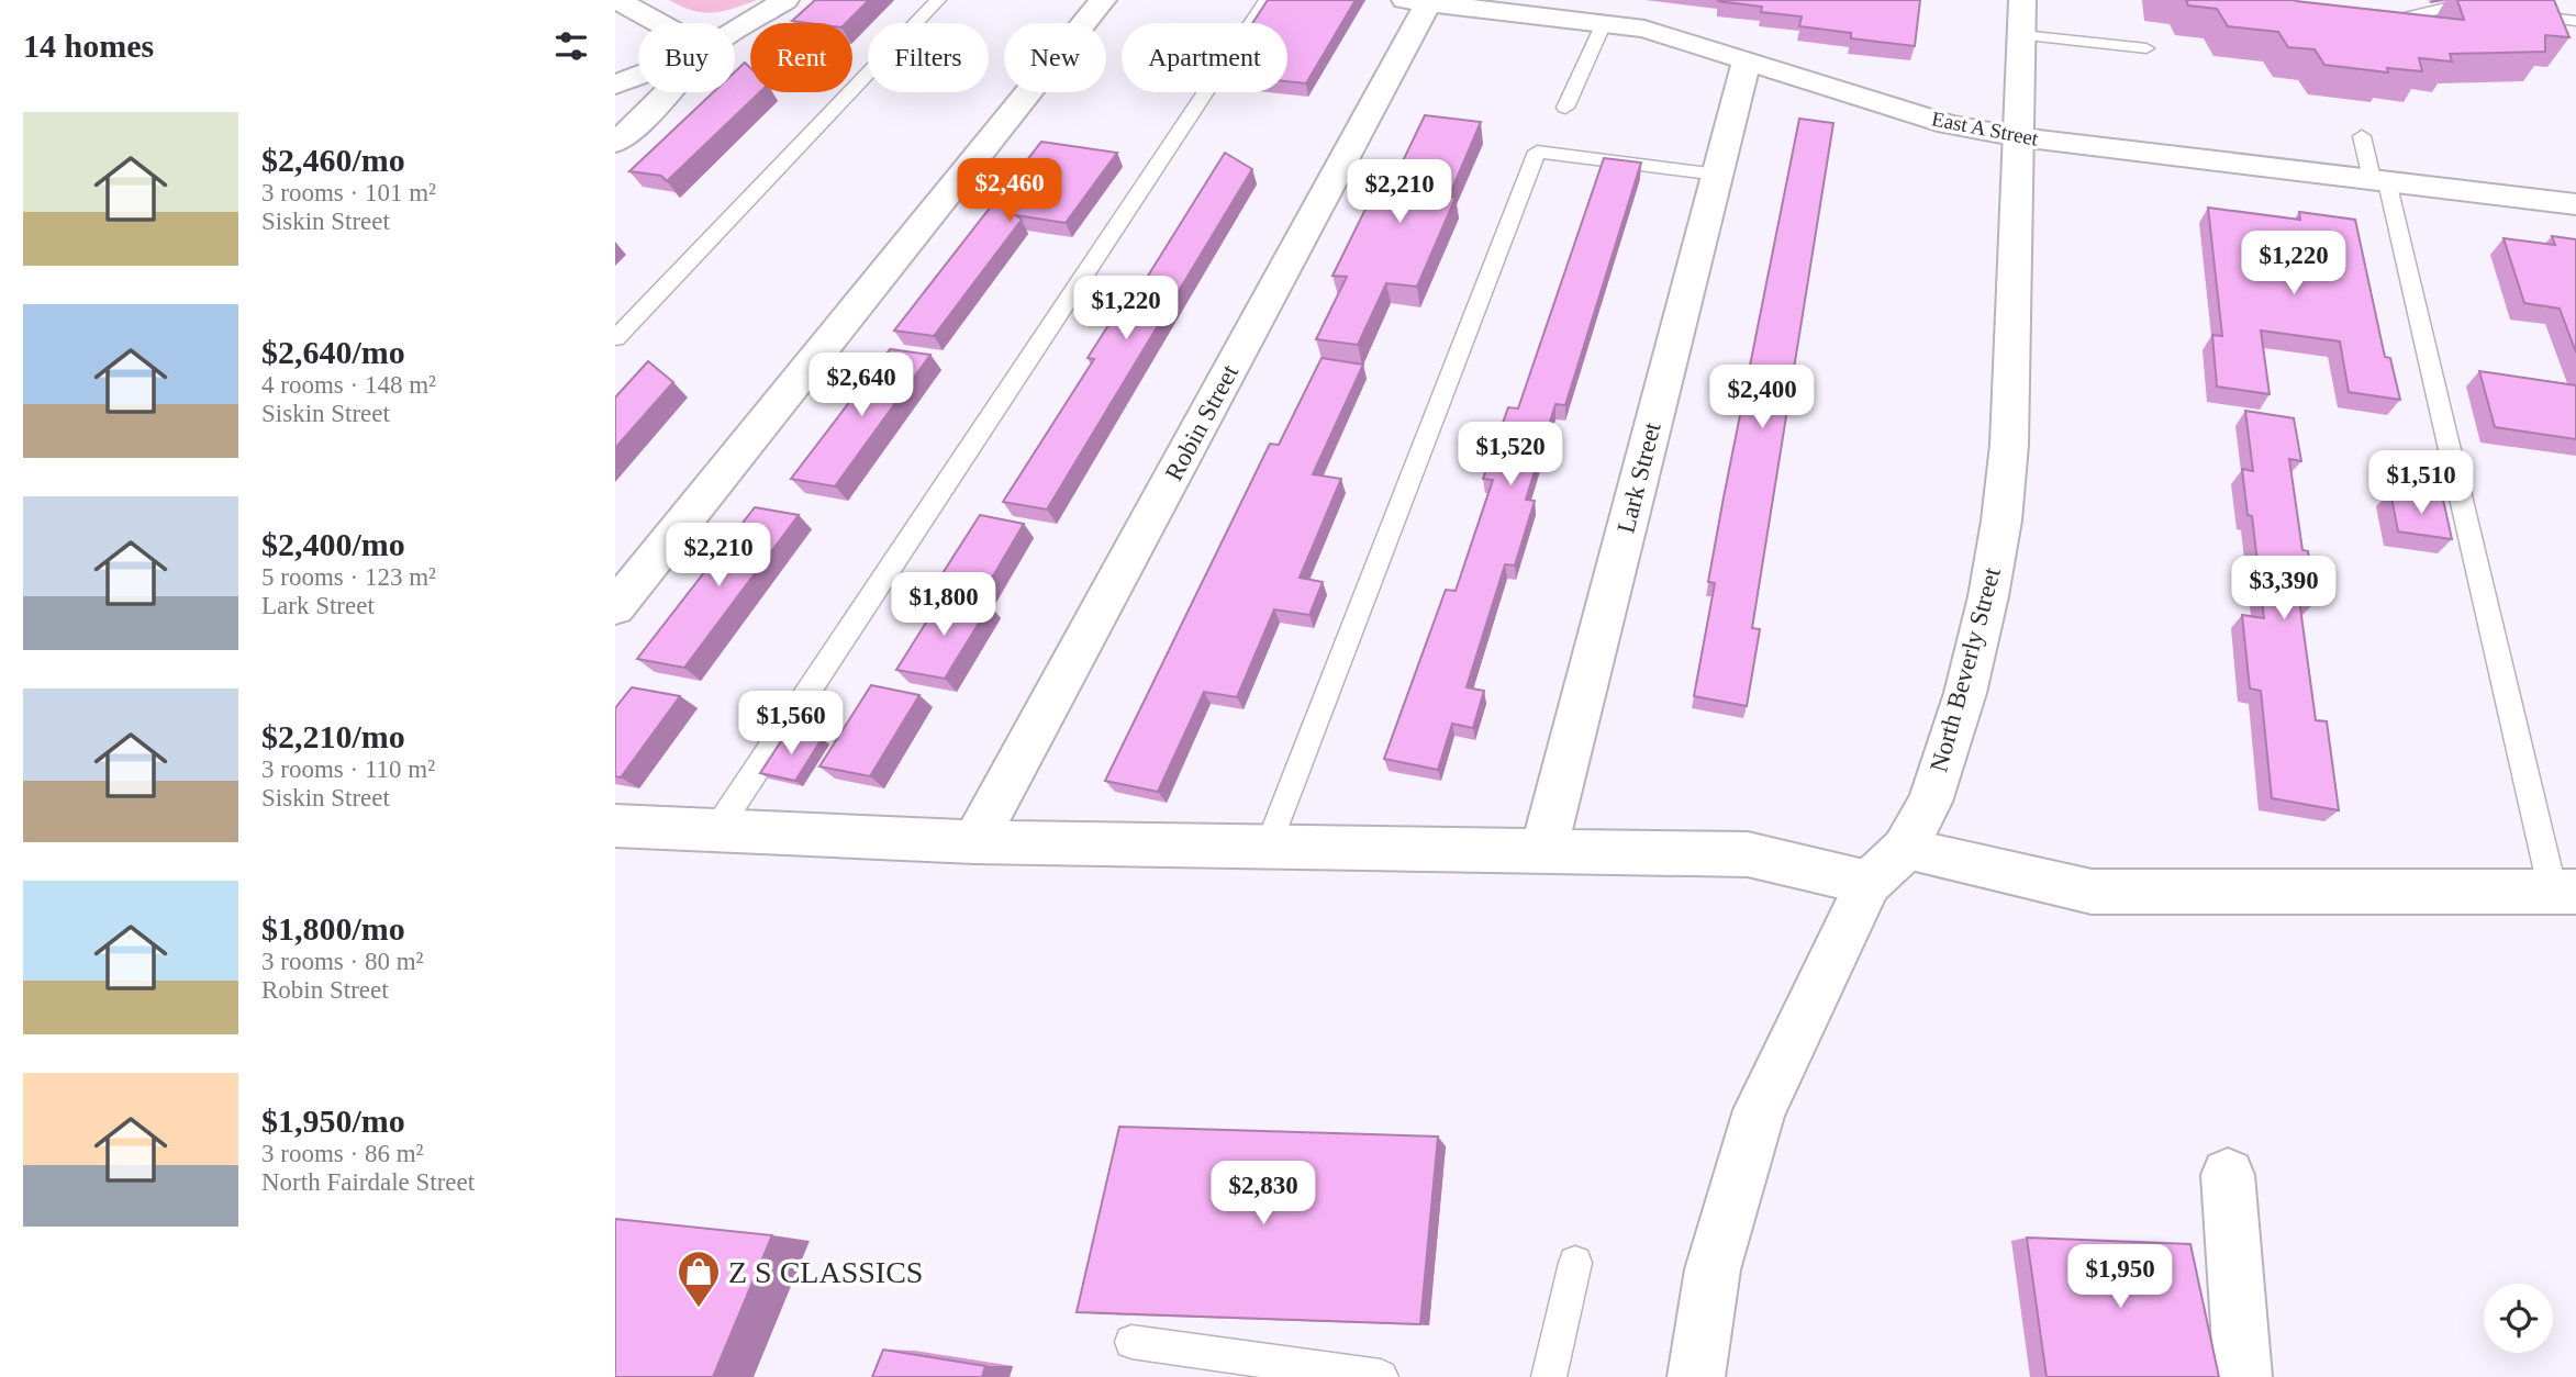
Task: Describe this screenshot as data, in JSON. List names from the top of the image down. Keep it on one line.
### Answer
{"streets":{"street":["East A Street","Robin Street","Lark Street","North Beverly Street"]},"crossings":[["East A Street","Robin Street"],["East A Street","Lark Street"],["East A Street","North Beverly Street"]],"places":{"shop":["Z S CLASSICS"]},"page":{"heading":"14 homes","chip":["Buy","Rent","Filters","New","Apartment"],"list":[{"name":"$2,460/mo","note":"3 rooms · 101 m² · Siskin Street"},{"name":"$2,640/mo","note":"4 rooms · 148 m² · Siskin Street"},{"name":"$2,400/mo","note":"5 rooms · 123 m² · Lark Street"},{"name":"$2,210/mo","note":"3 rooms · 110 m² · Siskin Street"},{"name":"$1,800/mo","note":"3 rooms · 80 m² · Robin Street"},{"name":"$1,950/mo","note":"3 rooms · 86 m² · North Fairdale Street"}],"price":["$2,460","$2,210","$1,220","$1,220","$2,640","$2,400","$1,520","$1,510","$2,210","$3,390","$1,800","$1,560","$2,830","$1,950"]}}
